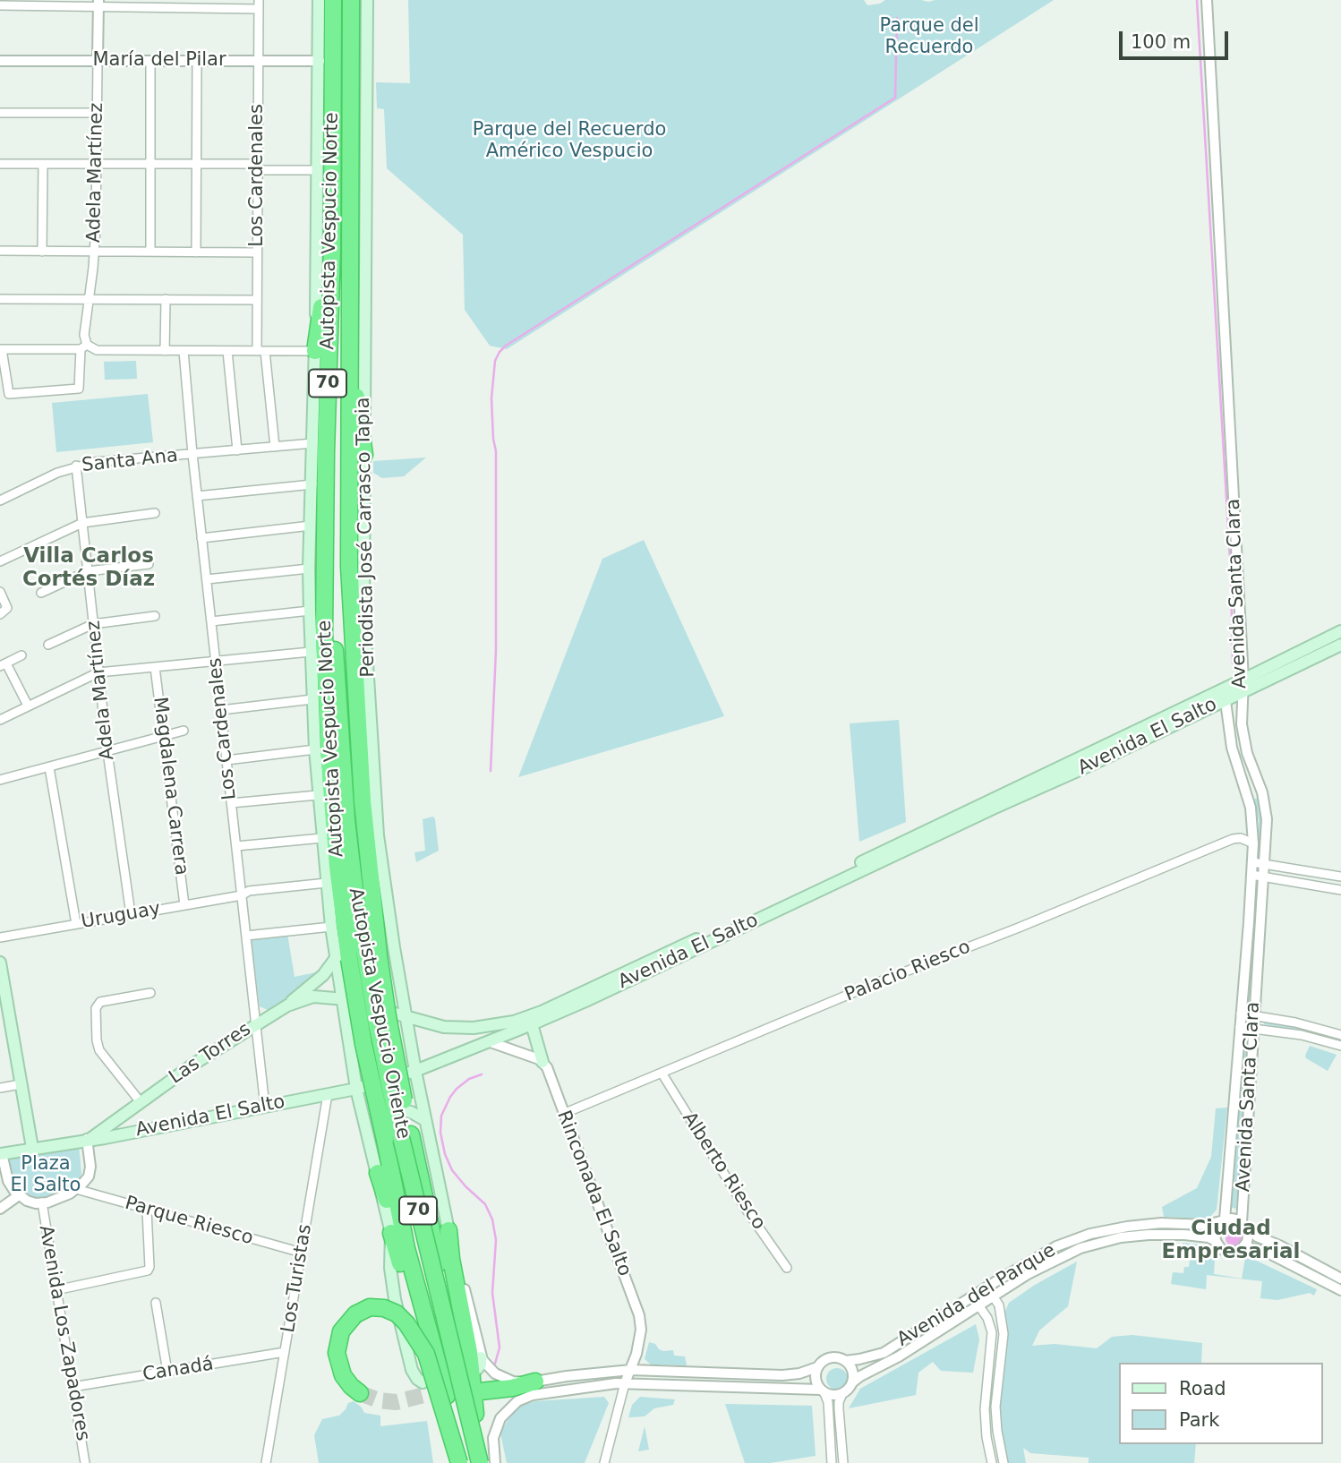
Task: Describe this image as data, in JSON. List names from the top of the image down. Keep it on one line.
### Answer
{"streets":{"highway":["Autopista Vespucio Norte","70","Autopista Vespucio Oriente"],"main road":["Periodista José Carrasco Tapia","Avenida El Salto","Las Torres"],"street":["María del Pilar","Adela Martínez","Los Cardenales","Santa Ana","Avenida Santa Clara","Magdalena Carrera","Uruguay","Palacio Riesco","Alberto Riesco","Rinconada El Salto","Parque Riesco","Los Turistas","Avenida del Parque","Avenida Los Zapadores","Canadá"]},"crossings":[["María del Pilar","Adela Martínez"],["María del Pilar","Los Cardenales"],["Adela Martínez","Santa Ana"],["Adela Martínez","Uruguay"],["Los Cardenales","Santa Ana"],["Los Cardenales","Avenida El Salto"],["Los Cardenales","Uruguay"],["Los Cardenales","Las Torres"],["Autopista Vespucio Norte","Autopista Vespucio Oriente"],["Periodista José Carrasco Tapia","Avenida El Salto"],["Avenida Santa Clara","Avenida El Salto"],["Avenida Santa Clara","Palacio Riesco"],["Avenida Santa Clara","Avenida del Parque"],["Avenida El Salto","Las Torres"],["Avenida El Salto","Los Turistas"],["Magdalena Carrera","Uruguay"],["Palacio Riesco","Alberto Riesco"],["Palacio Riesco","Rinconada El Salto"],["Parque Riesco","Los Turistas"],["Los Turistas","Canadá"],["Avenida Los Zapadores","Canadá"]],"districts":["Villa Carlos Cortés Díaz","Ciudad Empresarial"],"parks":["Parque del Recuerdo","Parque del Recuerdo Américo Vespucio","Plaza El Salto"],"legend":["Road","Park"],"scale_bar":"100 m"}
